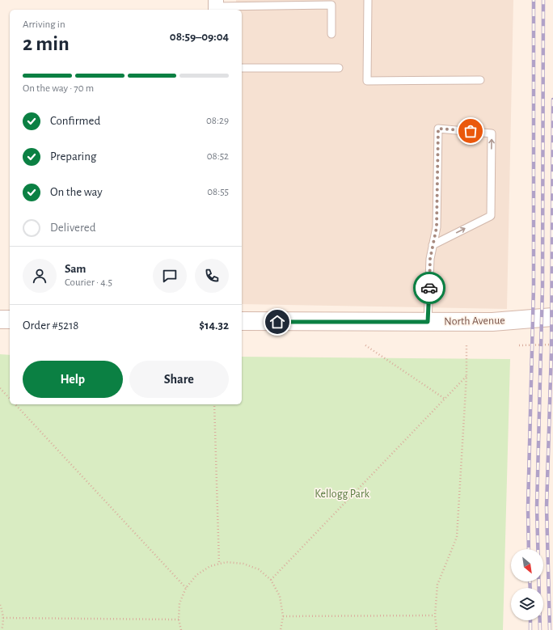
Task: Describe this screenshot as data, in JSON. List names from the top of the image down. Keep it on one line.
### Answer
{"streets":{"main road":["North Avenue"]},"parks":["Kellogg Park"],"north":"bottom right","page":{"heading":["2 min","Arriving in","08:59–09:04"],"panel":["Sam","Courier · 4.5","Order #5218","$14.32"],"bar":"On the way · 70 m","list":[["Confirmed","08:29"],["Preparing","08:52"],["On the way","08:55"],"Delivered"],"buttons":["Help","Share"]}}
